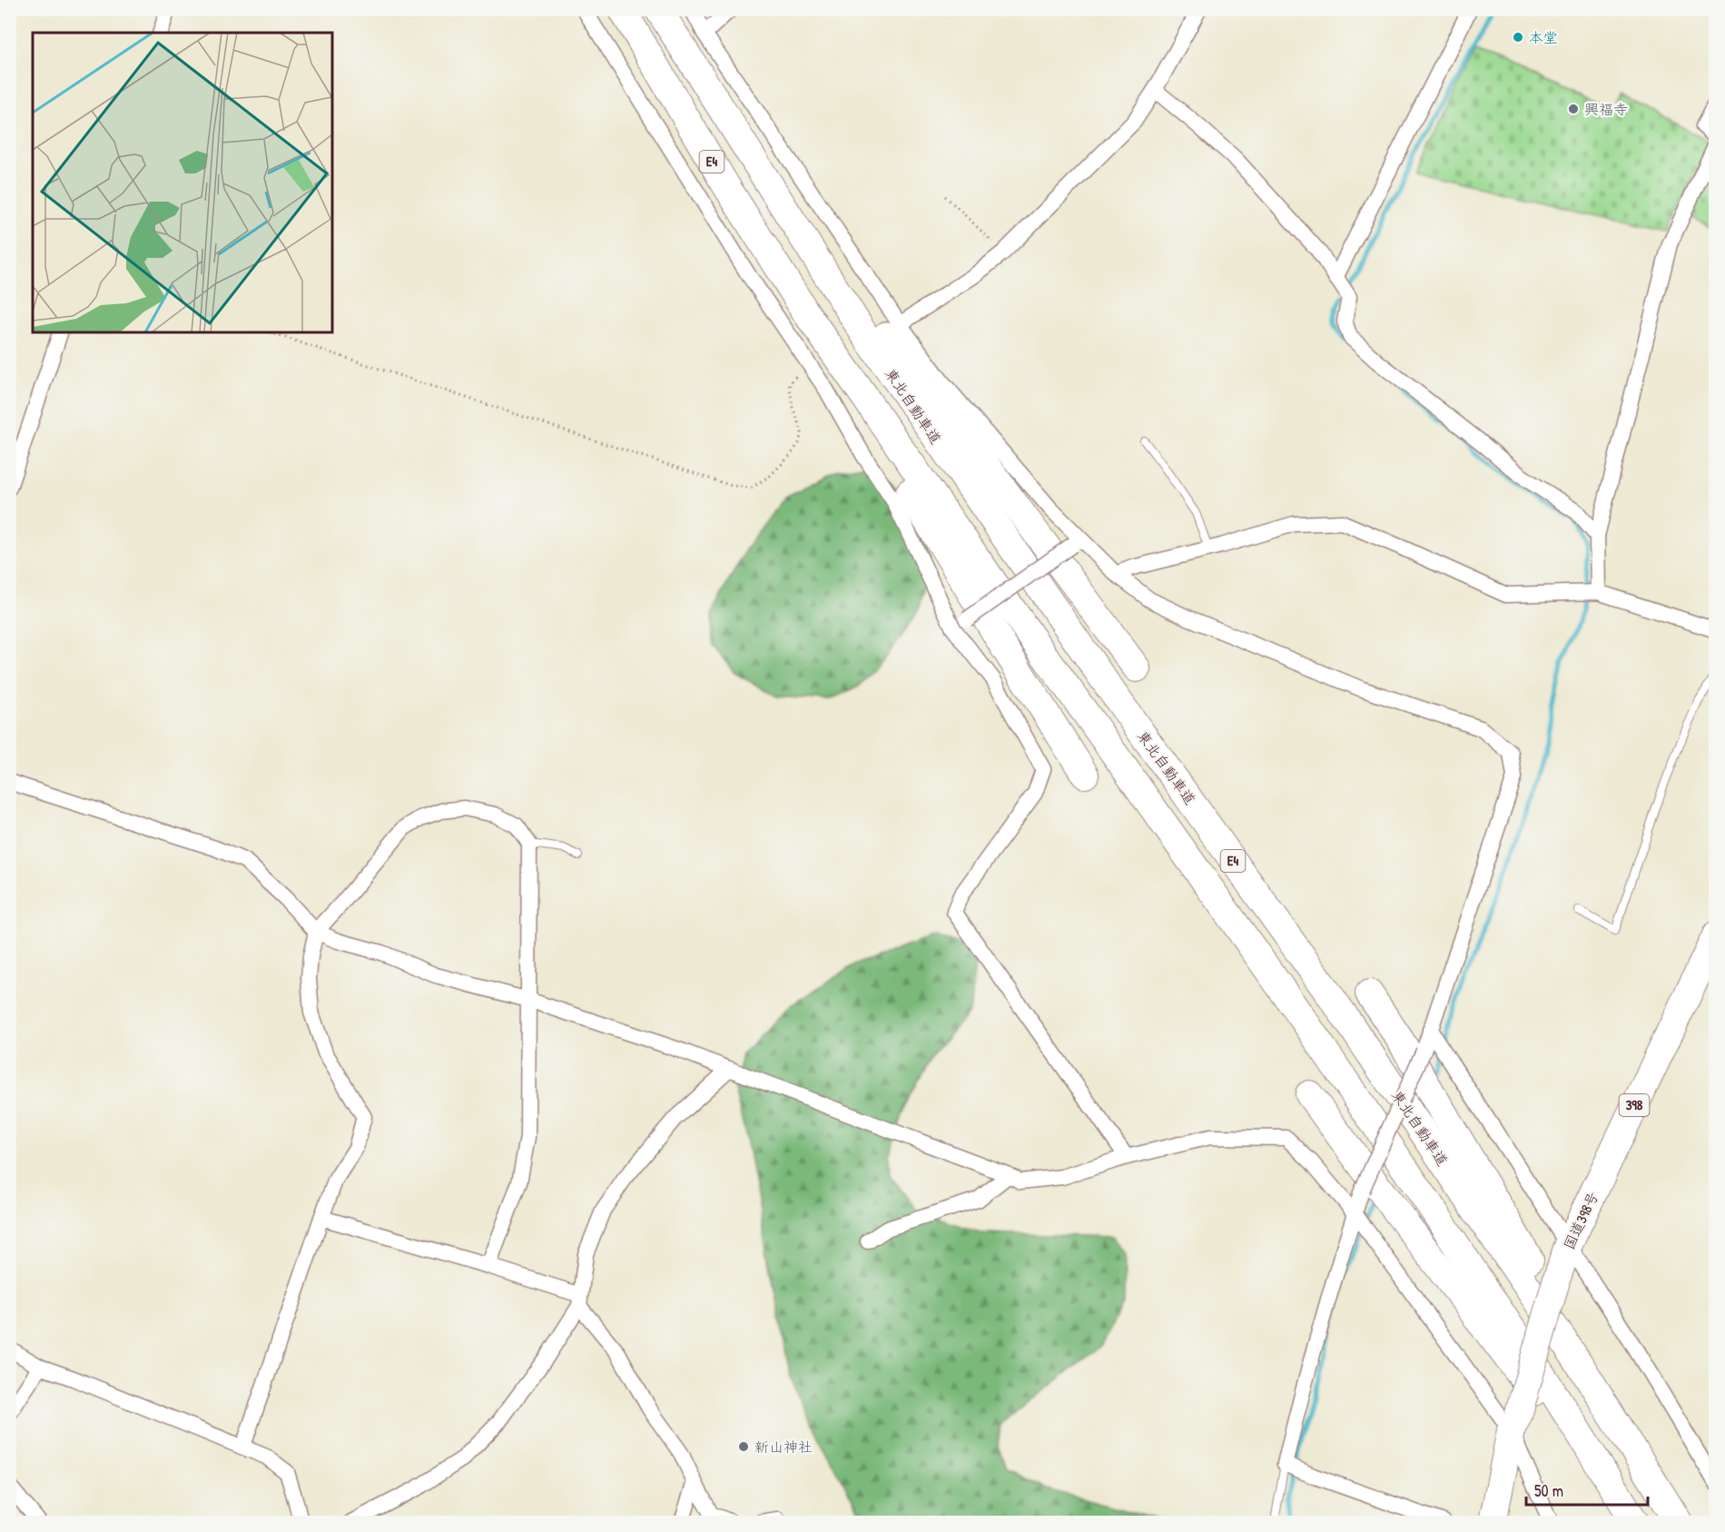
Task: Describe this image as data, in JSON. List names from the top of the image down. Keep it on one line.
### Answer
{"streets":{"highway":["E4","東北自動車道","398","国道398号"]},"places":["本堂","興福寺","新山神社"],"scale_bar":"50 m"}
